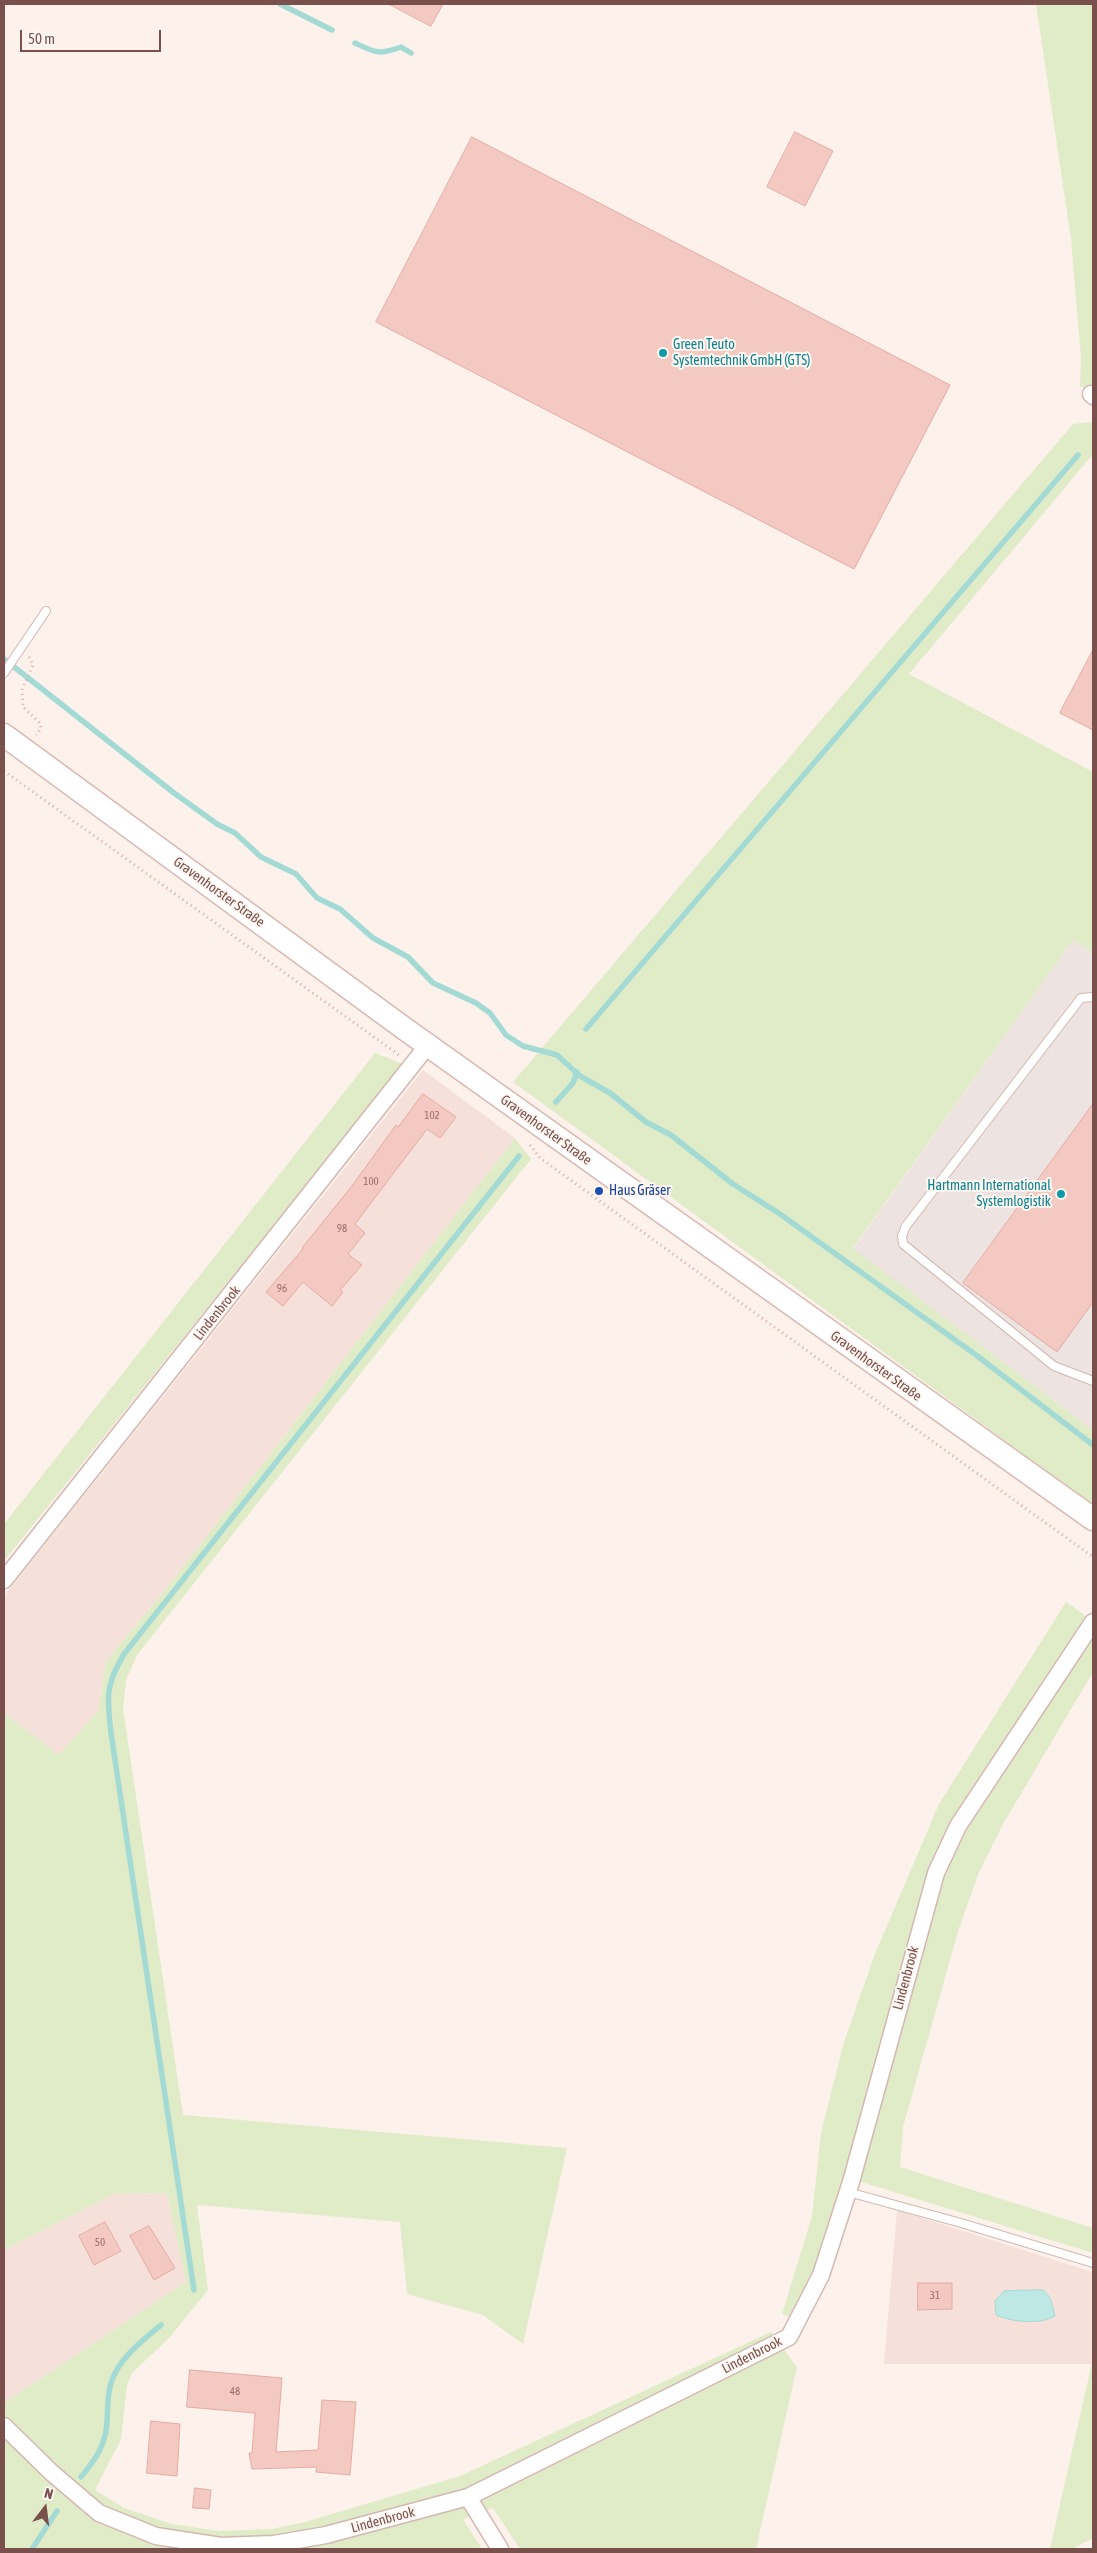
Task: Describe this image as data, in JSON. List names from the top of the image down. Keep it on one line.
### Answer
{"streets":{"main road":["Gravenhorster Straße"],"street":["Lindenbrook"]},"crossings":[["Gravenhorster Straße","Lindenbrook"]],"places":["Green Teuto Systemtechnik GmbH (GTS)","Haus Gräser","Hartmann International Systemlogistik"],"house_numbers":["102","100","98","96","50","31","48"],"scale_bar":"50 m","north":"top"}
